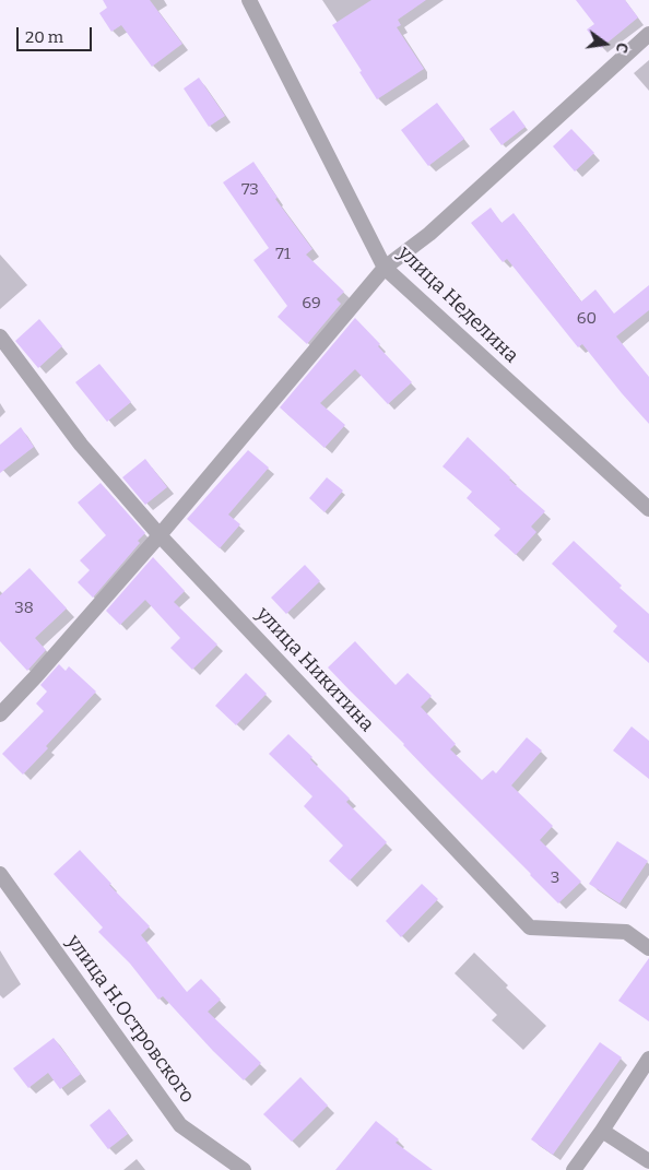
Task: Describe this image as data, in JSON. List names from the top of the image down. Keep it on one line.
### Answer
{"streets":{"street":["улица Неделина","улица Никитина","улица Н.Островского"]},"house_numbers":["73","71","69","60","38","3"],"scale_bar":"20 m","north":"right"}
